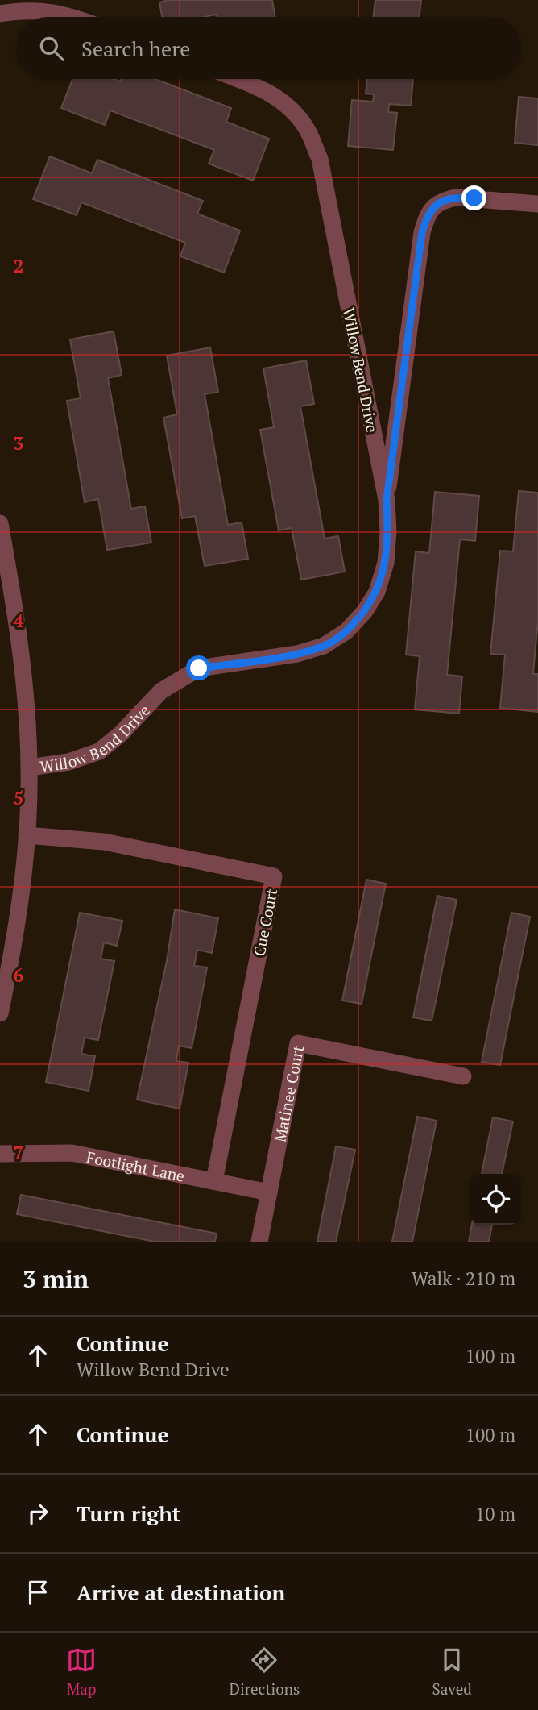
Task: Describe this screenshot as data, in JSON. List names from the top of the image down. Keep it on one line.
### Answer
{"streets":{"street":["Willow Bend Drive","Cue Court","Matinee Court","Footlight Lane"]},"crossings":[["Cue Court","Footlight Lane"],["Matinee Court","Footlight Lane"]],"page":{"search":"Search here","heading":["3 min","Walk · 210 m"],"list":[["Continue","Willow Bend Drive","100 m"],["Continue","100 m"],["Turn right","10 m"],"Arrive at destination"],"nav":["Map","Directions","Saved"]},"grid":{"rows":["2","3","4","5","6","7"]}}
